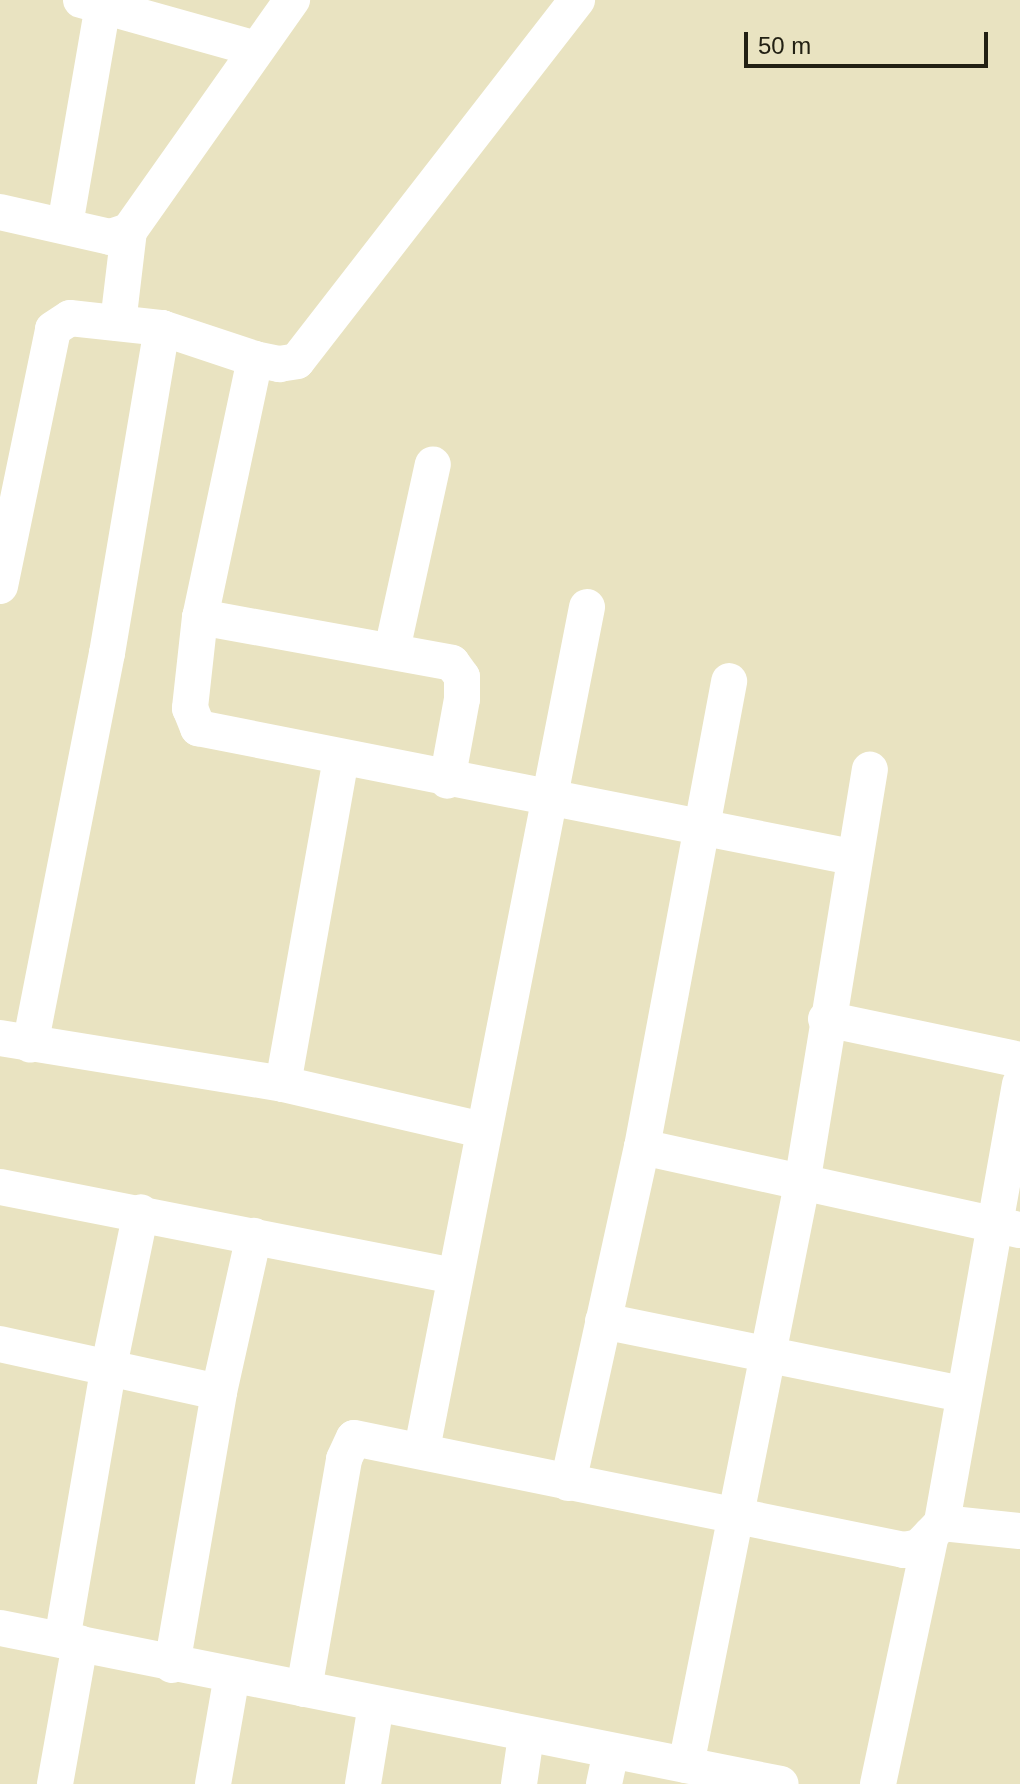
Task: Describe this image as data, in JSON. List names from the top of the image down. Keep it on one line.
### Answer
{"scale_bar":"50 m"}
